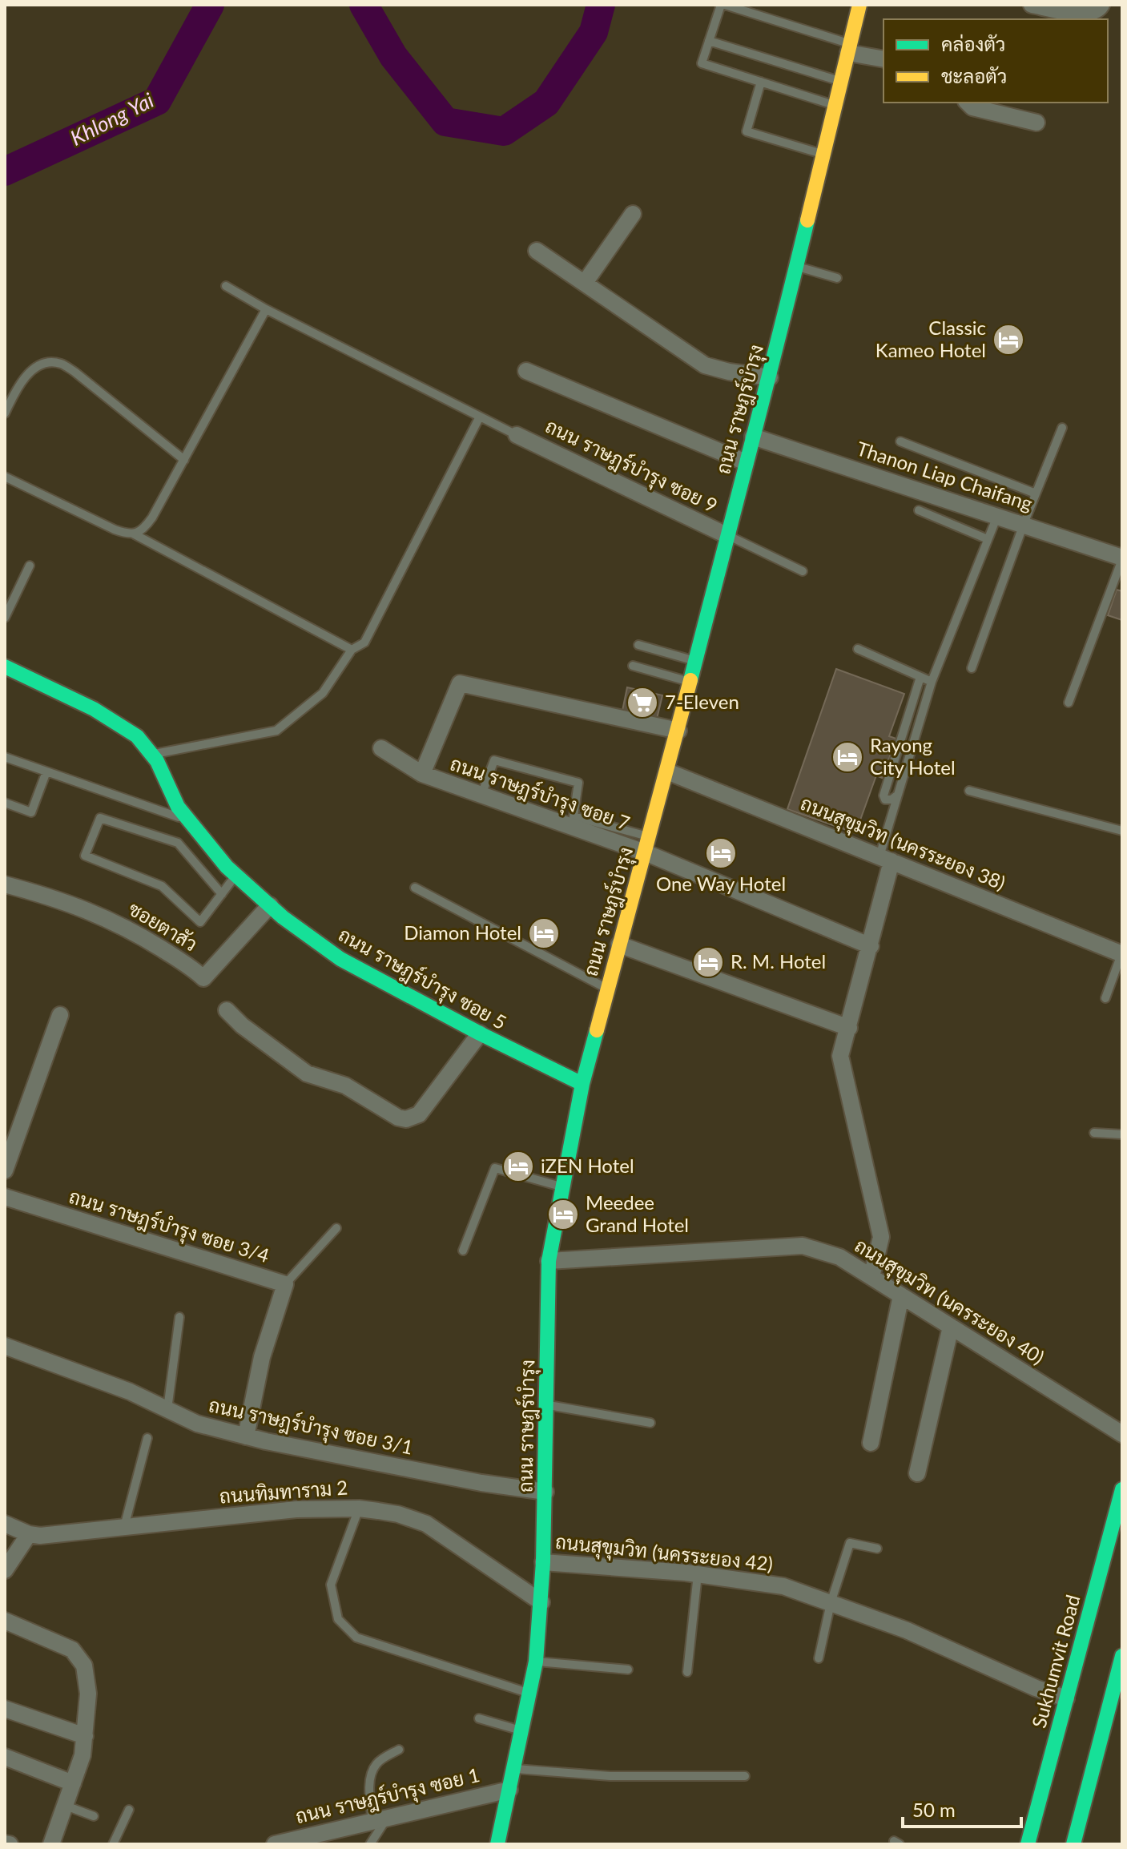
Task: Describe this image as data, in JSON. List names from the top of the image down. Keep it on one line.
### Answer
{"streets":{"street":["ถนน ราษฎร์บำรุง","ถนน ราษฎร์บำรุง ซอย 9","Thanon Liap Chaifang","ถนน ราษฎร์บำรุง ซอย 7","ถนนสุขุมวิท (นครระยอง 38)","ซอยตาสัว","ถนน ราษฎร์บำรุง ซอย 5","ถนน ราษฎร์บำรุง ซอย 3/4","ถนนสุขุมวิท (นครระยอง 40)","ถนน ราษฎร์บำรุง ซอย 3/1","ถนนทิมทาราม 2","ถนนสุขุมวิท (นครระยอง 42)","Sukhumvit Road","ถนน ราษฎร์บำรุง ซอย 1"]},"crossings":[["ถนน ราษฎร์บำรุง","ถนน ราษฎร์บำรุง ซอย 9"],["ถนน ราษฎร์บำรุง","Thanon Liap Chaifang"],["ถนน ราษฎร์บำรุง","ถนน ราษฎร์บำรุง ซอย 7"],["ถนน ราษฎร์บำรุง","ถนนสุขุมวิท (นครระยอง 38)"],["ถนน ราษฎร์บำรุง","ถนน ราษฎร์บำรุง ซอย 5"],["ถนน ราษฎร์บำรุง","ถนนสุขุมวิท (นครระยอง 40)"],["ถนน ราษฎร์บำรุง","ถนน ราษฎร์บำรุง ซอย 3/1"],["ถนน ราษฎร์บำรุง","ถนนทิมทาราม 2"],["ถนน ราษฎร์บำรุง","ถนนสุขุมวิท (นครระยอง 42)"],["ถนน ราษฎร์บำรุง","ถนน ราษฎร์บำรุง ซอย 1"],["ซอยตาสัว","ถนน ราษฎร์บำรุง ซอย 5"],["ถนน ราษฎร์บำรุง ซอย 3/4","ถนน ราษฎร์บำรุง ซอย 3/1"],["ถนนสุขุมวิท (นครระยอง 42)","Sukhumvit Road"]],"water":["Khlong Yai"],"places":{"hotel":["Classic Kameo Hotel","Rayong City Hotel","One Way Hotel","Diamon Hotel","R. M. Hotel","iZEN Hotel","Meedee Grand Hotel"],"supermarket":["7-Eleven"]},"legend":["คล่องตัว","ชะลอตัว"],"scale_bar":"50 m"}
